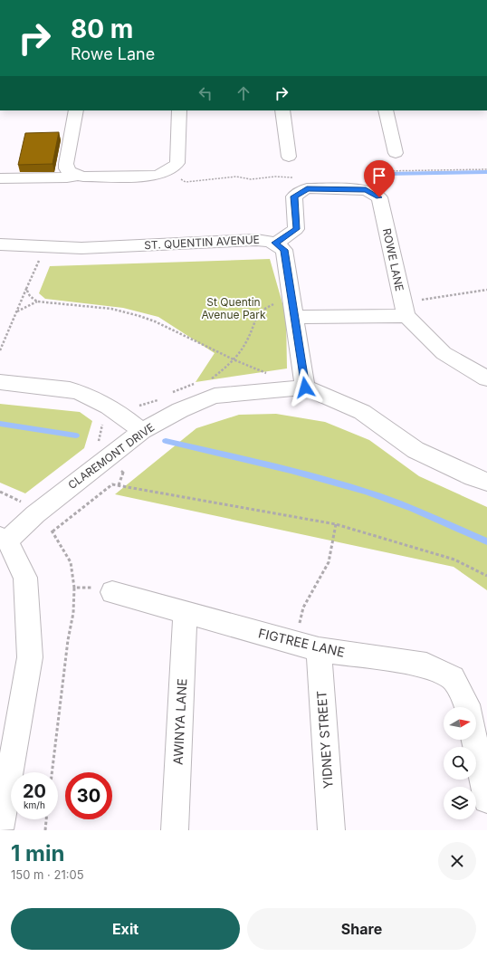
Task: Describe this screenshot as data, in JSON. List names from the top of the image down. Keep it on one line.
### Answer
{"streets":{"street":["ST. QUENTIN AVENUE","ROWE LANE","CLAREMONT DRIVE","FIGTREE LANE","AWINYA LANE","YIDNEY STREET"]},"crossings":[["ST. QUENTIN AVENUE","ROWE LANE"],["ST. QUENTIN AVENUE","CLAREMONT DRIVE"],["FIGTREE LANE","AWINYA LANE"],["FIGTREE LANE","YIDNEY STREET"]],"parks":["St Quentin Avenue Park"],"north":"right","page":{"turn":["80 m","Rowe Lane"],"speed":"20 km/h","limit":"30","heading":["1 min","150 m · 21:05"],"buttons":["Exit","Share"]}}
